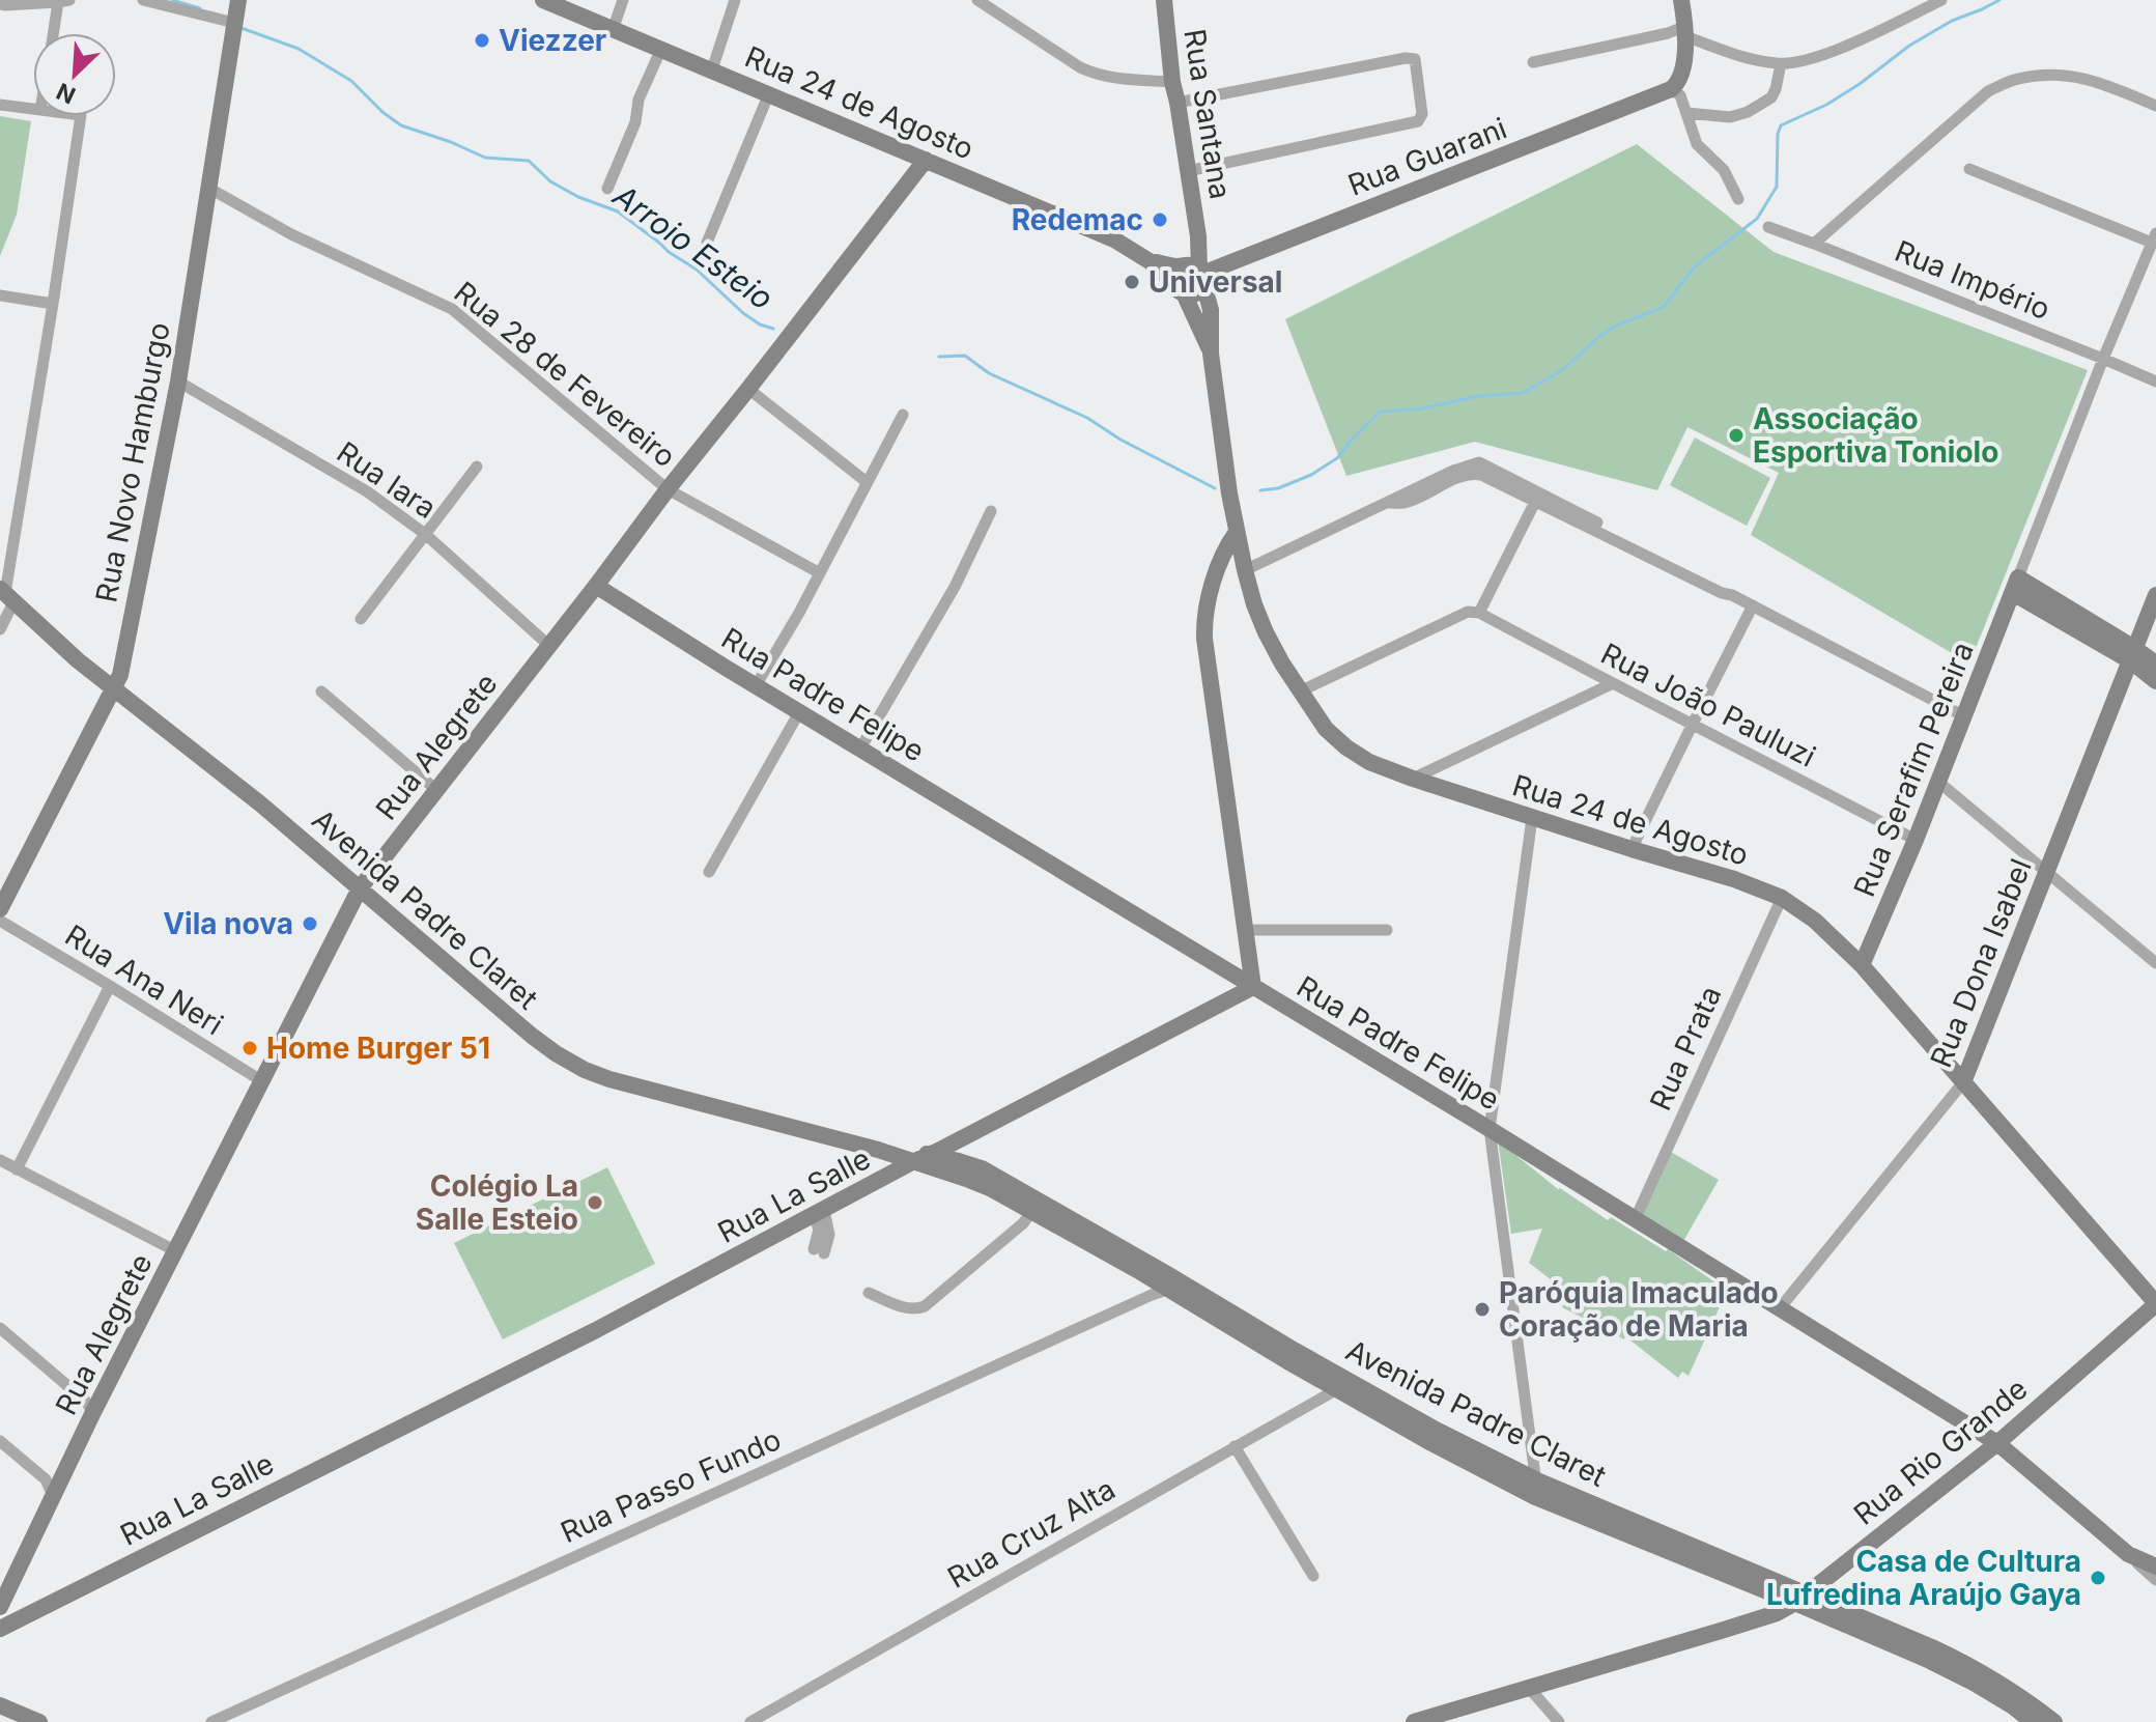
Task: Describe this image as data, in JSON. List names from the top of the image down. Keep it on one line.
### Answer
{"streets":{"street":["Rua 24 de Agosto","Rua Santana","Rua Guarani","Rua Império","Rua 28 de Fevereiro","Rua Novo Hamburgo","Rua Iara","Rua Padre Felipe","Rua João Pauluzi","Rua Alegrete","Rua Serafim Pereira","Avenida Padre Claret","Rua Dona Isabel","Rua Ana Neri","Rua Prata","Rua La Salle","Rua Rio Grande","Rua Passo Fundo","Rua Cruz Alta"]},"crossings":[["Rua 24 de Agosto","Rua Santana"],["Rua 24 de Agosto","Rua Guarani"],["Rua 24 de Agosto","Rua Alegrete"],["Rua 24 de Agosto","Rua Serafim Pereira"],["Rua 24 de Agosto","Rua Dona Isabel"],["Rua 24 de Agosto","Rua Prata"],["Rua 24 de Agosto","Rua Rio Grande"],["Rua Santana","Rua Guarani"],["Rua 28 de Fevereiro","Rua Novo Hamburgo"],["Rua 28 de Fevereiro","Rua Alegrete"],["Rua Novo Hamburgo","Rua Iara"],["Rua Novo Hamburgo","Avenida Padre Claret"],["Rua Iara","Rua Alegrete"],["Rua Padre Felipe","Rua Alegrete"],["Rua Padre Felipe","Rua Dona Isabel"],["Rua Padre Felipe","Rua Prata"],["Rua Padre Felipe","Rua La Salle"],["Rua Padre Felipe","Rua Rio Grande"],["Rua João Pauluzi","Rua Serafim Pereira"],["Rua Alegrete","Avenida Padre Claret"],["Rua Alegrete","Rua Ana Neri"],["Avenida Padre Claret","Rua La Salle"],["Avenida Padre Claret","Rua Rio Grande"],["Avenida Padre Claret","Rua Passo Fundo"],["Avenida Padre Claret","Rua Cruz Alta"]],"water":["Arroio Esteio"],"places":["Viezzer","Redemac","Universal","Associação Esportiva Toniolo","Vila nova","Home Burger 51","Colégio La Salle Esteio","Paróquia Imaculado Coração de Maria","Casa de Cultura Lufredina Araújo Gaya"],"north":"bottom left"}
